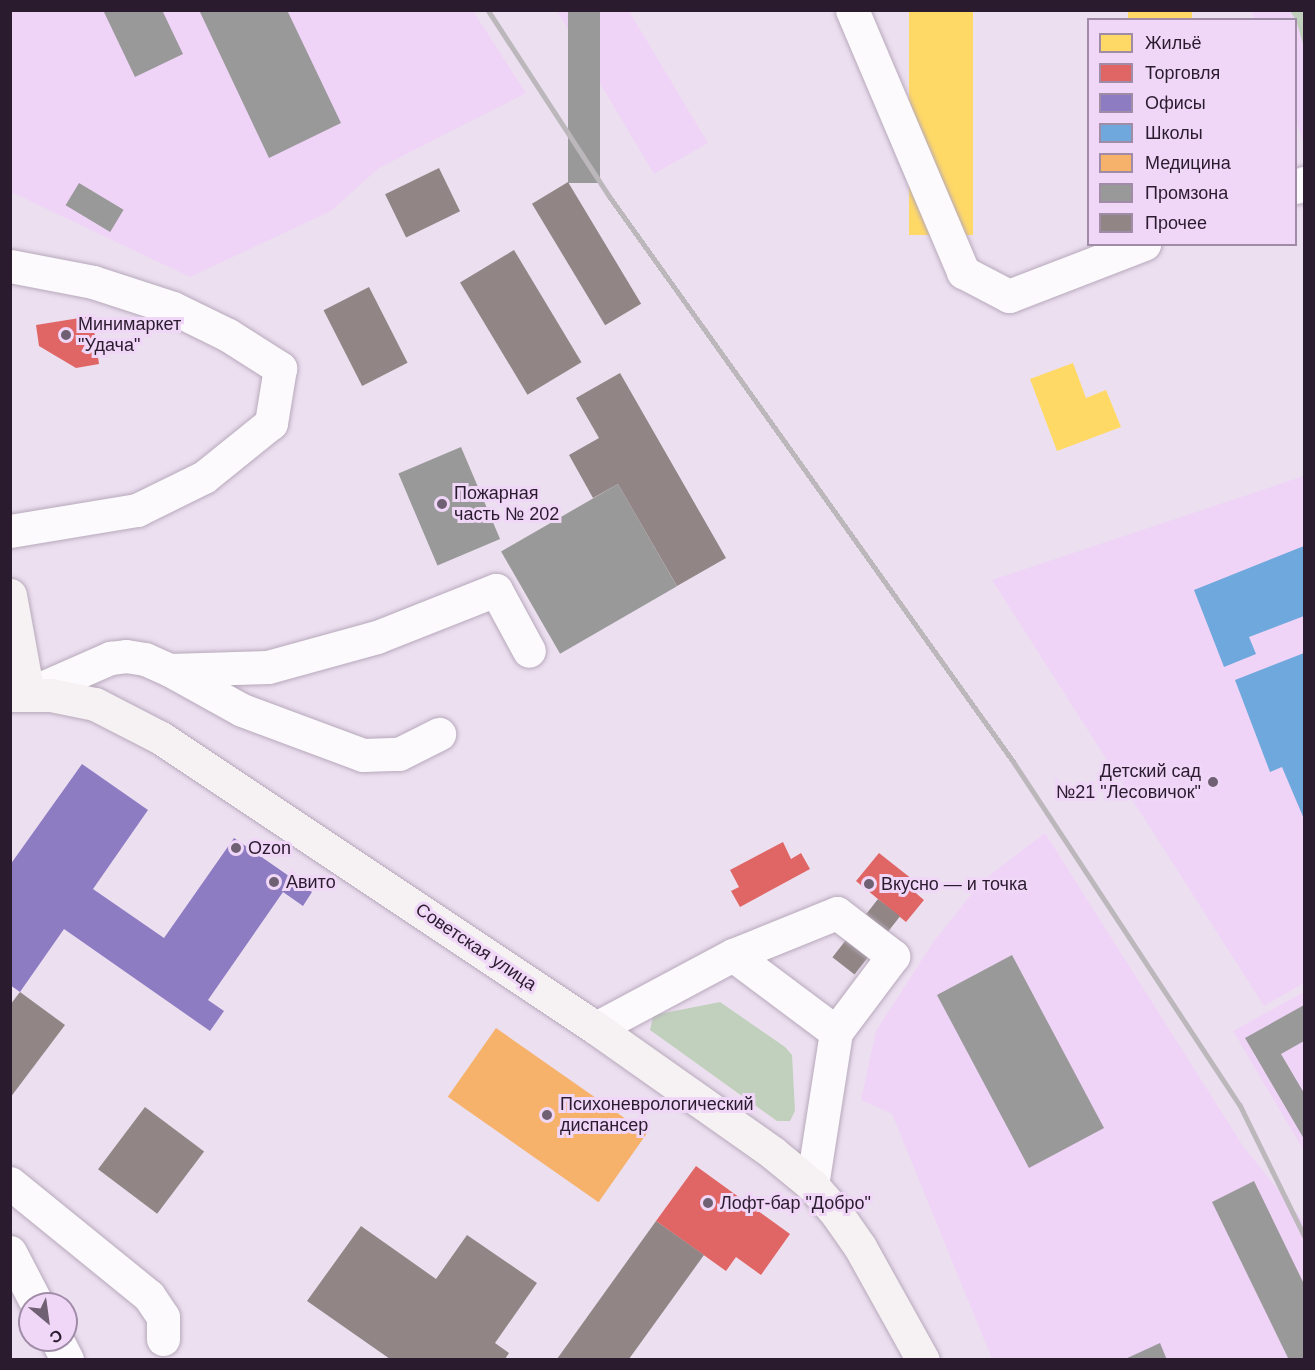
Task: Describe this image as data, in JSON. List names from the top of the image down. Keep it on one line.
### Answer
{"streets":{"main road":["Советская улица"]},"places":["Минимаркет \"Удача\"","Пожарная часть № 202","Детский сад №21 \"Лесовичок\"","Ozon","Авито","Вкусно — и точка","Психоневрологический диспансер","Лофт-бар \"Добро\""],"legend":["Жильё","Торговля","Офисы","Школы","Медицина","Промзона","Прочее"],"north":"bottom right"}
